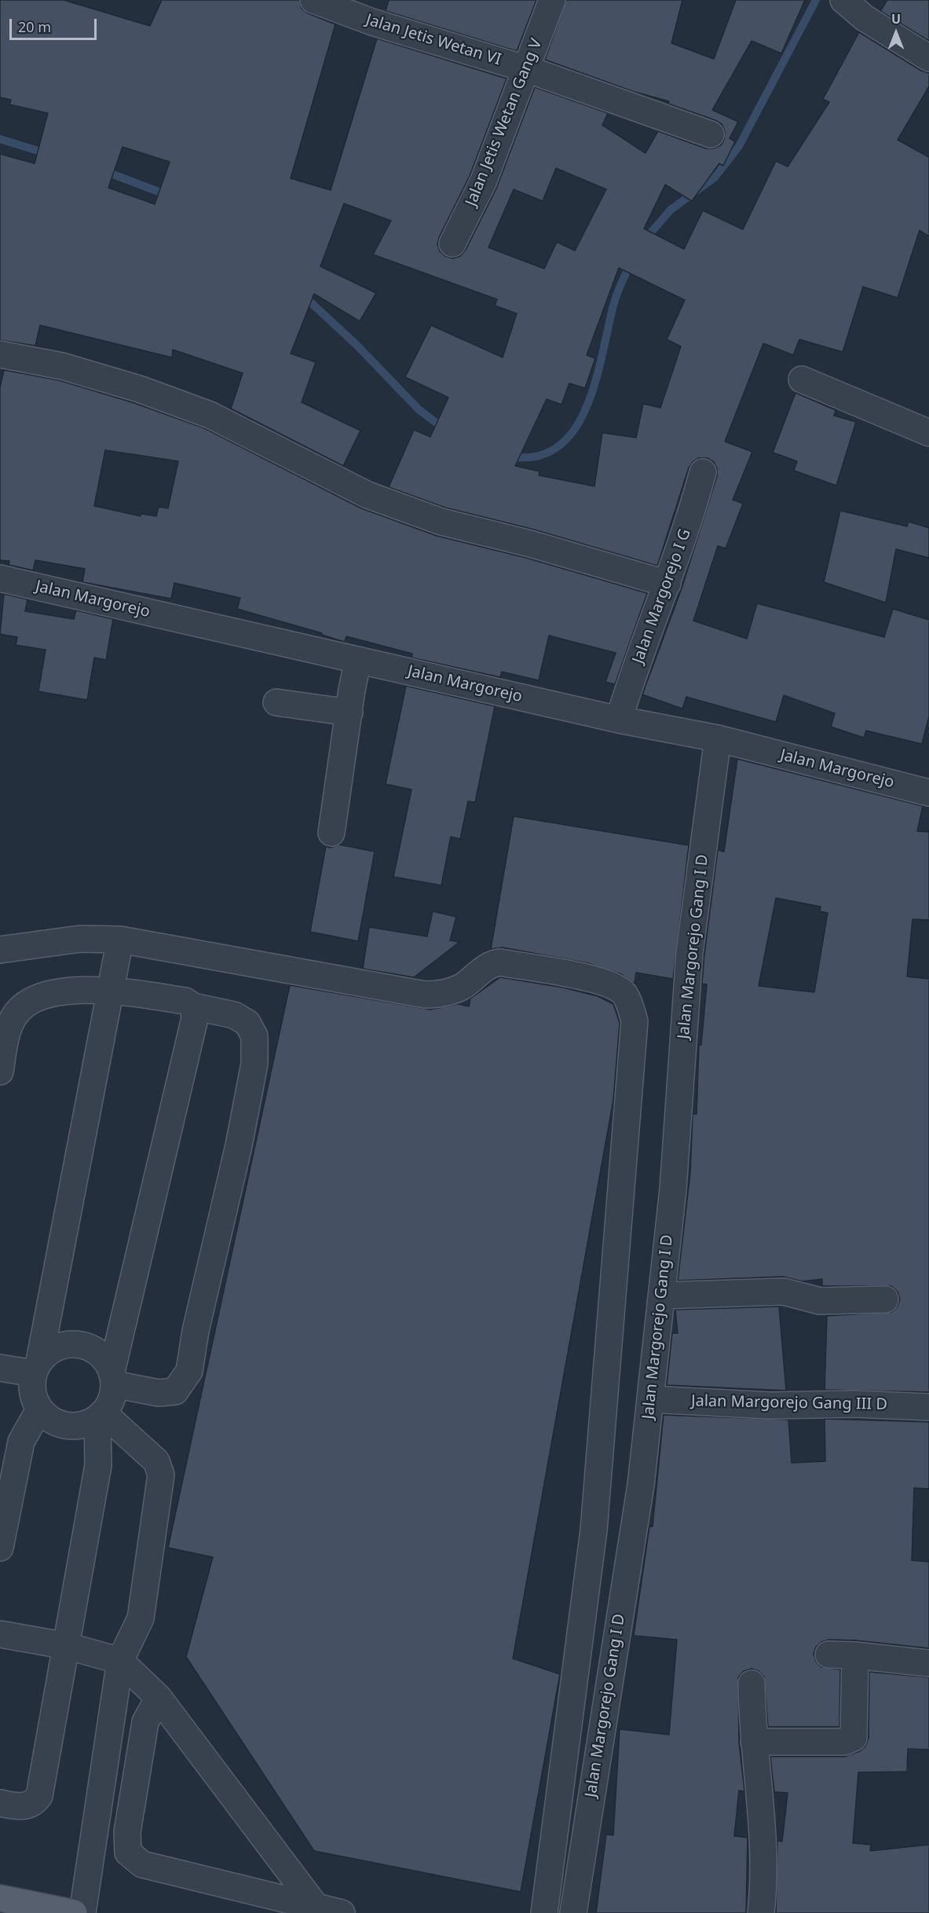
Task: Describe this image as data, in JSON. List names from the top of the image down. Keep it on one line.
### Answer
{"streets":{"street":["Jalan Jetis Wetan VI","Jalan Jetis Wetan Gang V","Jalan Margorejo I G","Jalan Margorejo","Jalan Margorejo Gang I D","Jalan Margorejo Gang III D"]},"crossings":[["Jalan Jetis Wetan VI","Jalan Jetis Wetan Gang V"],["Jalan Margorejo I G","Jalan Margorejo"],["Jalan Margorejo","Jalan Margorejo Gang I D"],["Jalan Margorejo Gang I D","Jalan Margorejo Gang III D"]],"scale_bar":"20 m","north":"top"}
